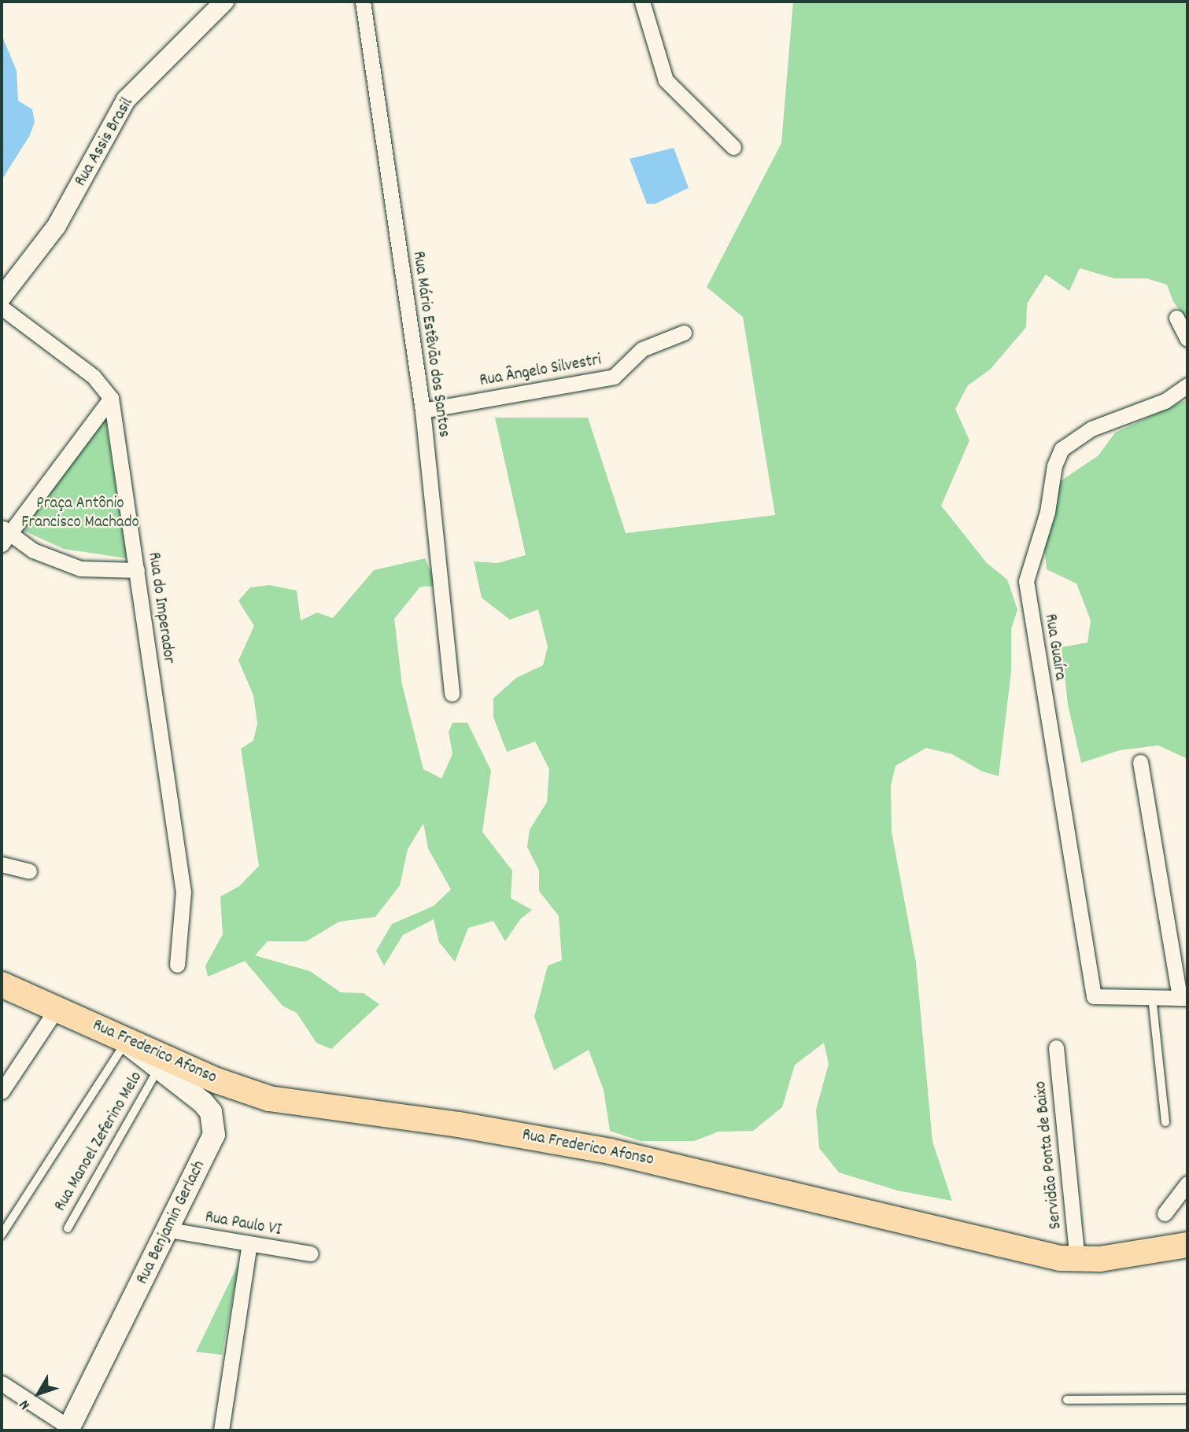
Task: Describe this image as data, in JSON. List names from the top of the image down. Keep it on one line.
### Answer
{"streets":{"main road":["Rua Frederico Afonso","Rua Benjamin Gerlach"],"street":["Rua Assis Brasil","Rua Mário Estêvão dos Santos","Rua Ângelo Silvestri","Rua do Imperador","Rua Guaíra","Servidão Ponta de Baixo","Rua Paulo VI"],"lane":["Rua Manoel Zeferino Melo"]},"crossings":[["Rua Mário Estêvão dos Santos","Rua Ângelo Silvestri"],["Rua Frederico Afonso","Servidão Ponta de Baixo"],["Rua Frederico Afonso","Rua Benjamin Gerlach"],["Rua Manoel Zeferino Melo","Rua Benjamin Gerlach"],["Rua Benjamin Gerlach","Rua Paulo VI"]],"parks":["Praça Antônio Francisco Machado"],"north":"bottom left"}
